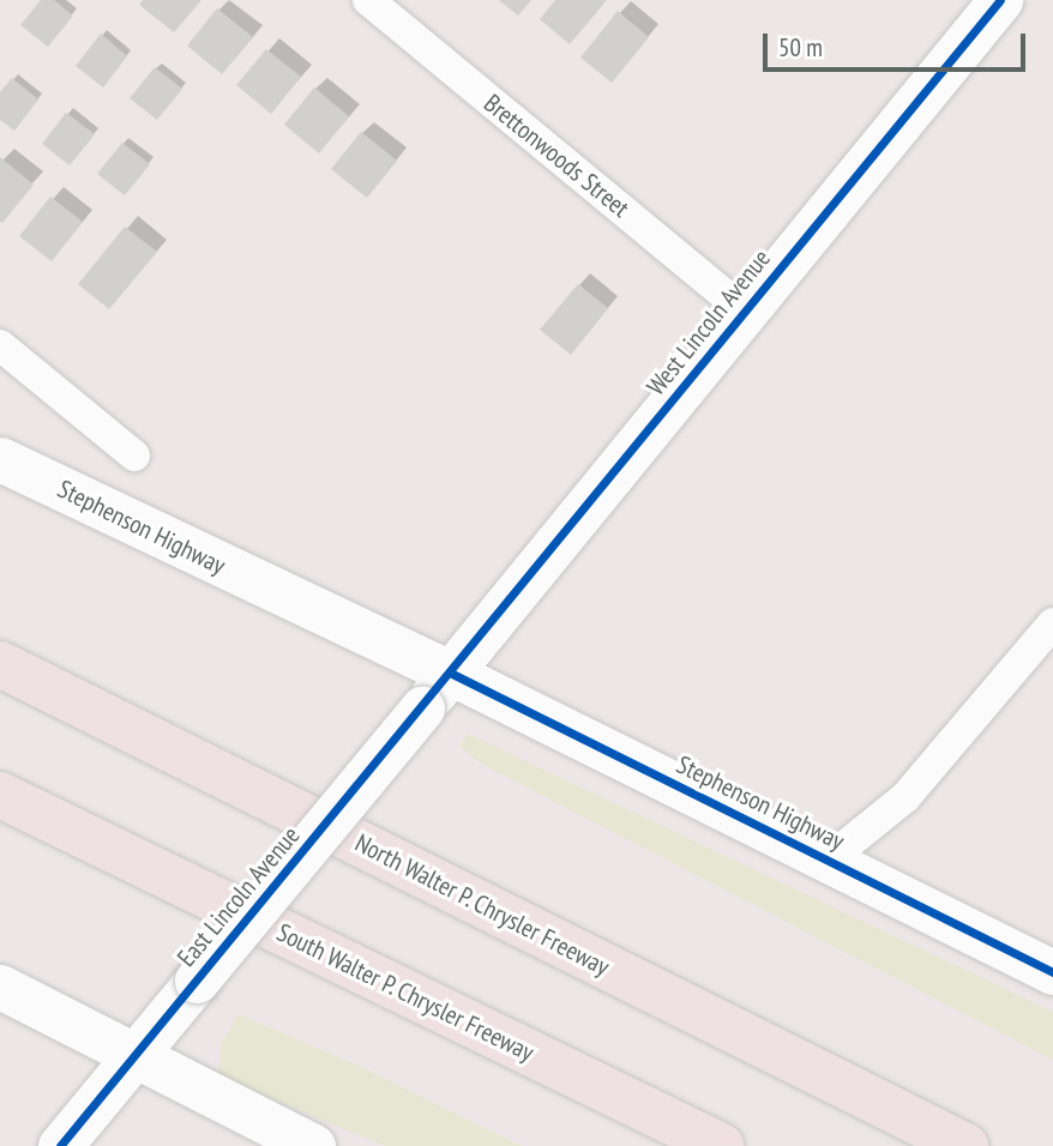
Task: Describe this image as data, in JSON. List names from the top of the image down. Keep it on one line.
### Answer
{"streets":{"highway":["North Walter P. Chrysler Freeway","South Walter P. Chrysler Freeway"],"main road":["West Lincoln Avenue","Stephenson Highway","East Lincoln Avenue"],"street":["Brettonwoods Street"]},"crossings":[["Brettonwoods Street","West Lincoln Avenue"],["West Lincoln Avenue","Stephenson Highway"],["West Lincoln Avenue","East Lincoln Avenue"],["Stephenson Highway","East Lincoln Avenue"]],"scale_bar":"50 m"}
